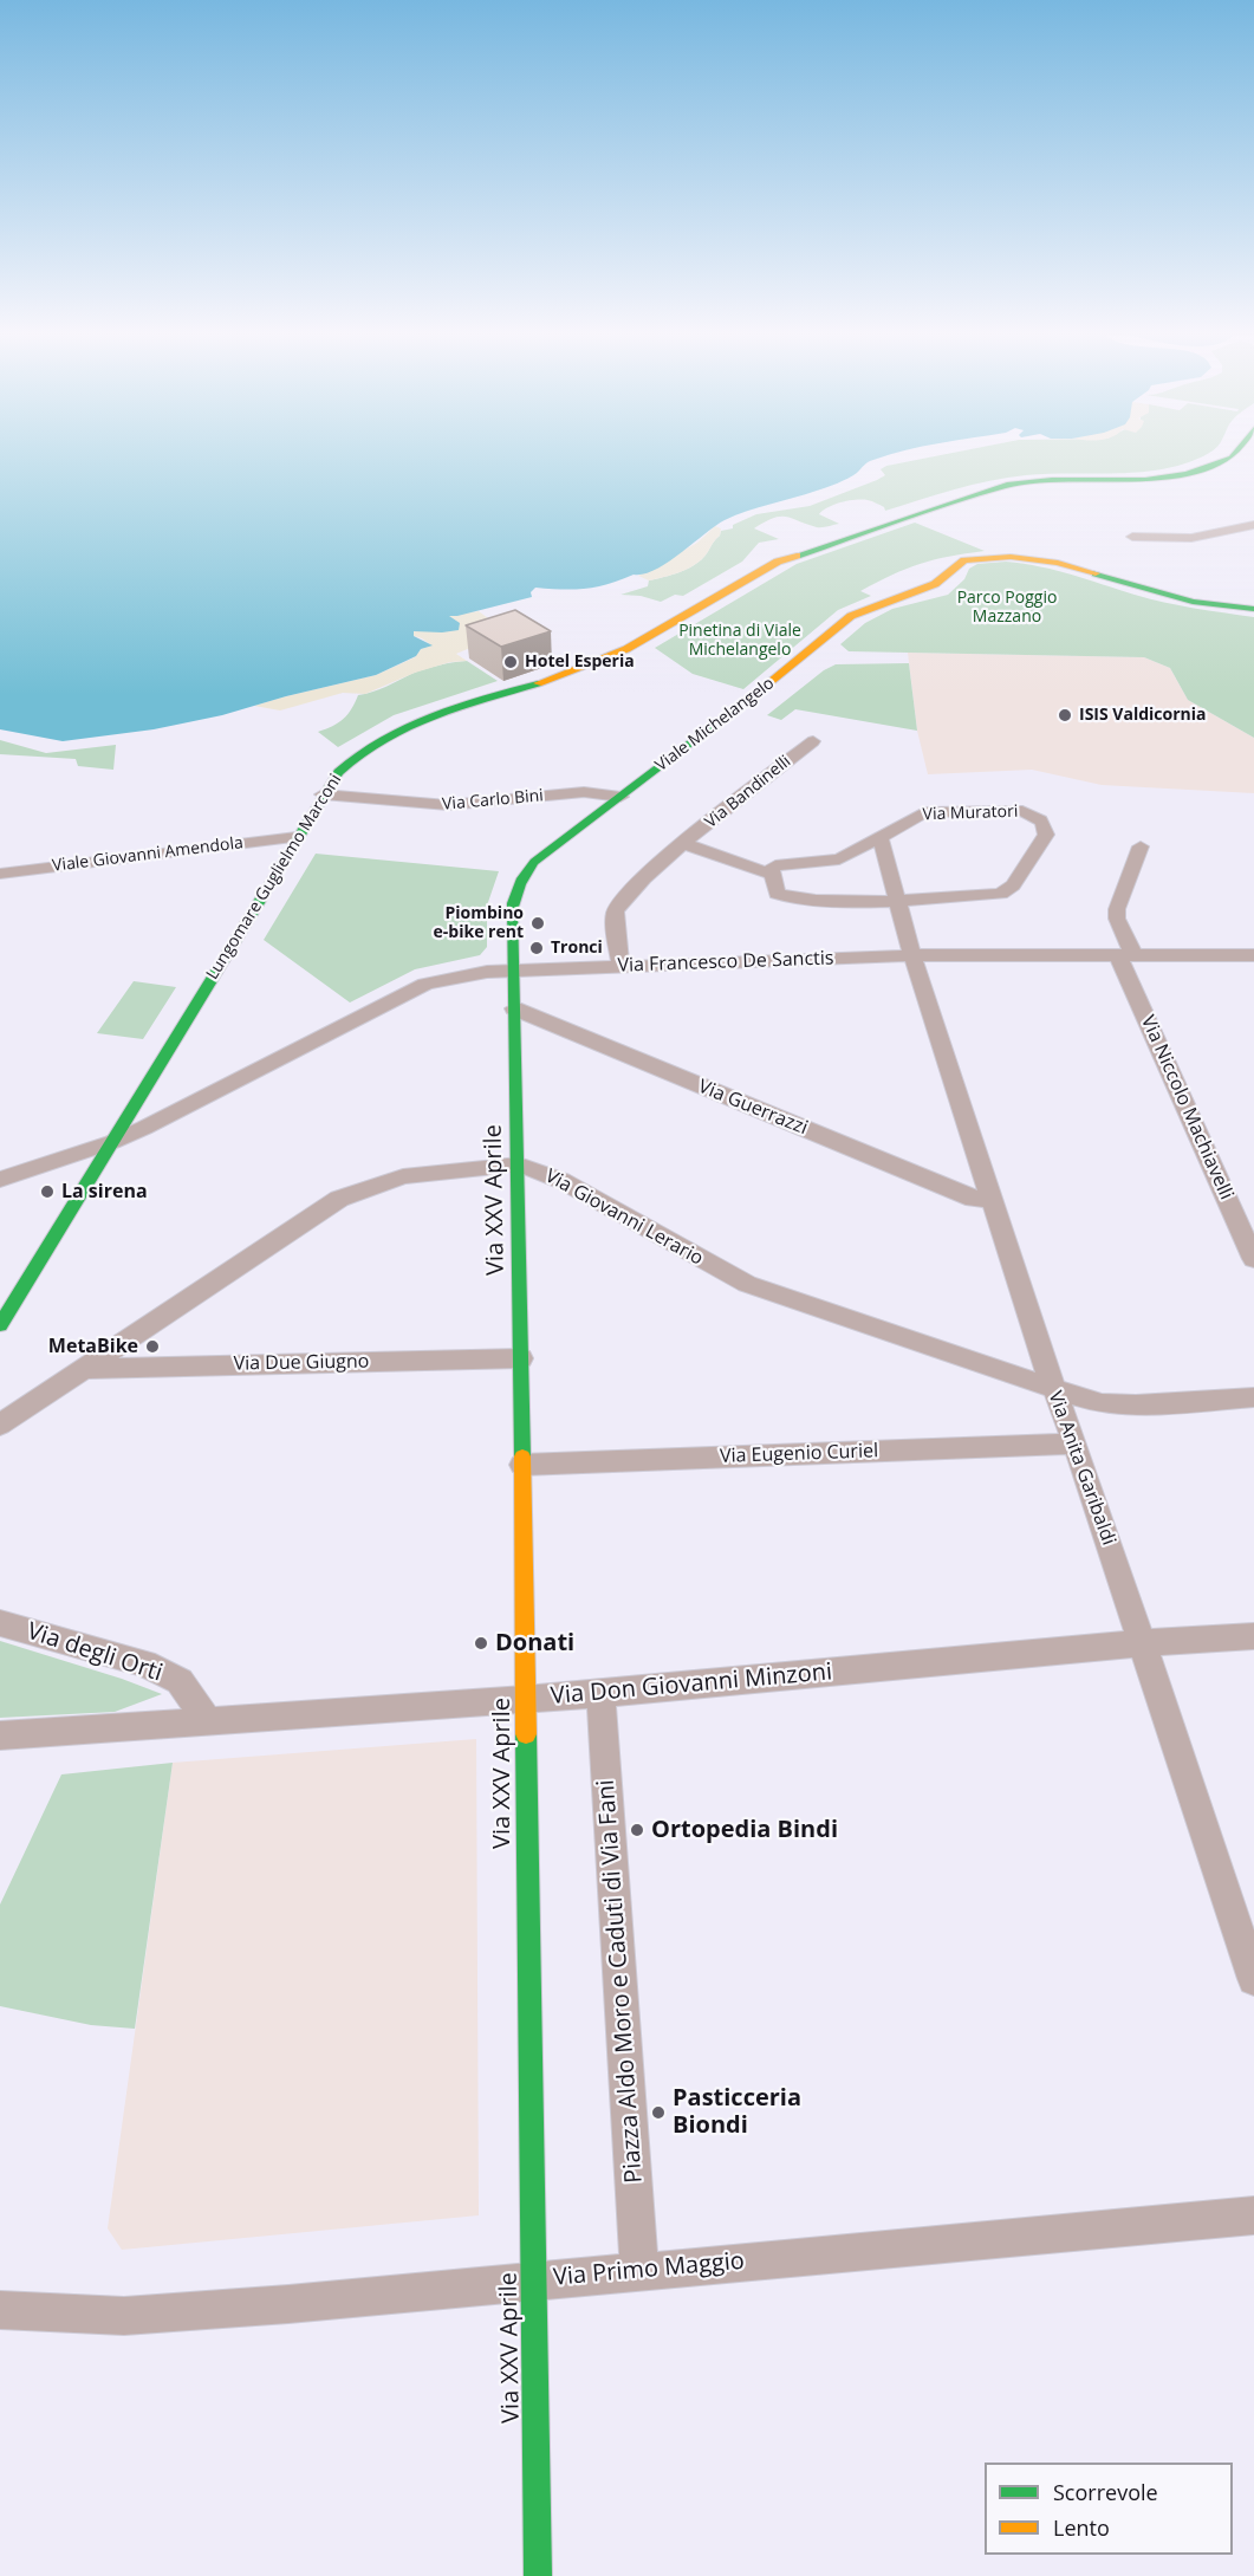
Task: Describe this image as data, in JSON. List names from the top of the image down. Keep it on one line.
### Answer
{"streets":{"street":["Viale Michelangelo","Via Bandinelli","Via Carlo Bini","Via Muratori","Viale Giovanni Amendola","Lungomare Guglielmo Marconi","Via Francesco De Sanctis","Via Guerrazzi","Via Niccolo Machiavelli","Via XXV Aprile","Via Giovanni Lerario","Via Due Giugno","Via Eugenio Curiel","Via Anita Garibaldi","Via degli Orti","Via Don Giovanni Minzoni","Piazza Aldo Moro e Caduti di Via Fani","Via Primo Maggio"]},"crossings":[["Viale Michelangelo","Via Carlo Bini"],["Viale Michelangelo","Via Francesco De Sanctis"],["Viale Michelangelo","Via XXV Aprile"],["Via Bandinelli","Via Muratori"],["Via Bandinelli","Via Francesco De Sanctis"],["Via Carlo Bini","Lungomare Guglielmo Marconi"],["Viale Giovanni Amendola","Lungomare Guglielmo Marconi"],["Lungomare Guglielmo Marconi","Via Francesco De Sanctis"],["Via Francesco De Sanctis","Via Niccolo Machiavelli"],["Via Francesco De Sanctis","Via XXV Aprile"],["Via Francesco De Sanctis","Via Anita Garibaldi"],["Via Guerrazzi","Via XXV Aprile"],["Via Guerrazzi","Via Anita Garibaldi"],["Via XXV Aprile","Via Giovanni Lerario"],["Via XXV Aprile","Via Due Giugno"],["Via XXV Aprile","Via Eugenio Curiel"],["Via XXV Aprile","Via Don Giovanni Minzoni"],["Via XXV Aprile","Via Primo Maggio"],["Via Giovanni Lerario","Via Due Giugno"],["Via Giovanni Lerario","Via Anita Garibaldi"],["Via Eugenio Curiel","Via Anita Garibaldi"],["Via Anita Garibaldi","Via Don Giovanni Minzoni"],["Via degli Orti","Via Don Giovanni Minzoni"],["Via Don Giovanni Minzoni","Piazza Aldo Moro e Caduti di Via Fani"],["Piazza Aldo Moro e Caduti di Via Fani","Via Primo Maggio"]],"parks":["Parco Poggio Mazzano","Pinetina di Viale Michelangelo"],"places":["Hotel Esperia","ISIS Valdicornia","Piombino e-bike rent","Tronci","La sirena","MetaBike","Donati","Ortopedia Bindi","Pasticceria Biondi"],"legend":["Scorrevole","Lento"]}
